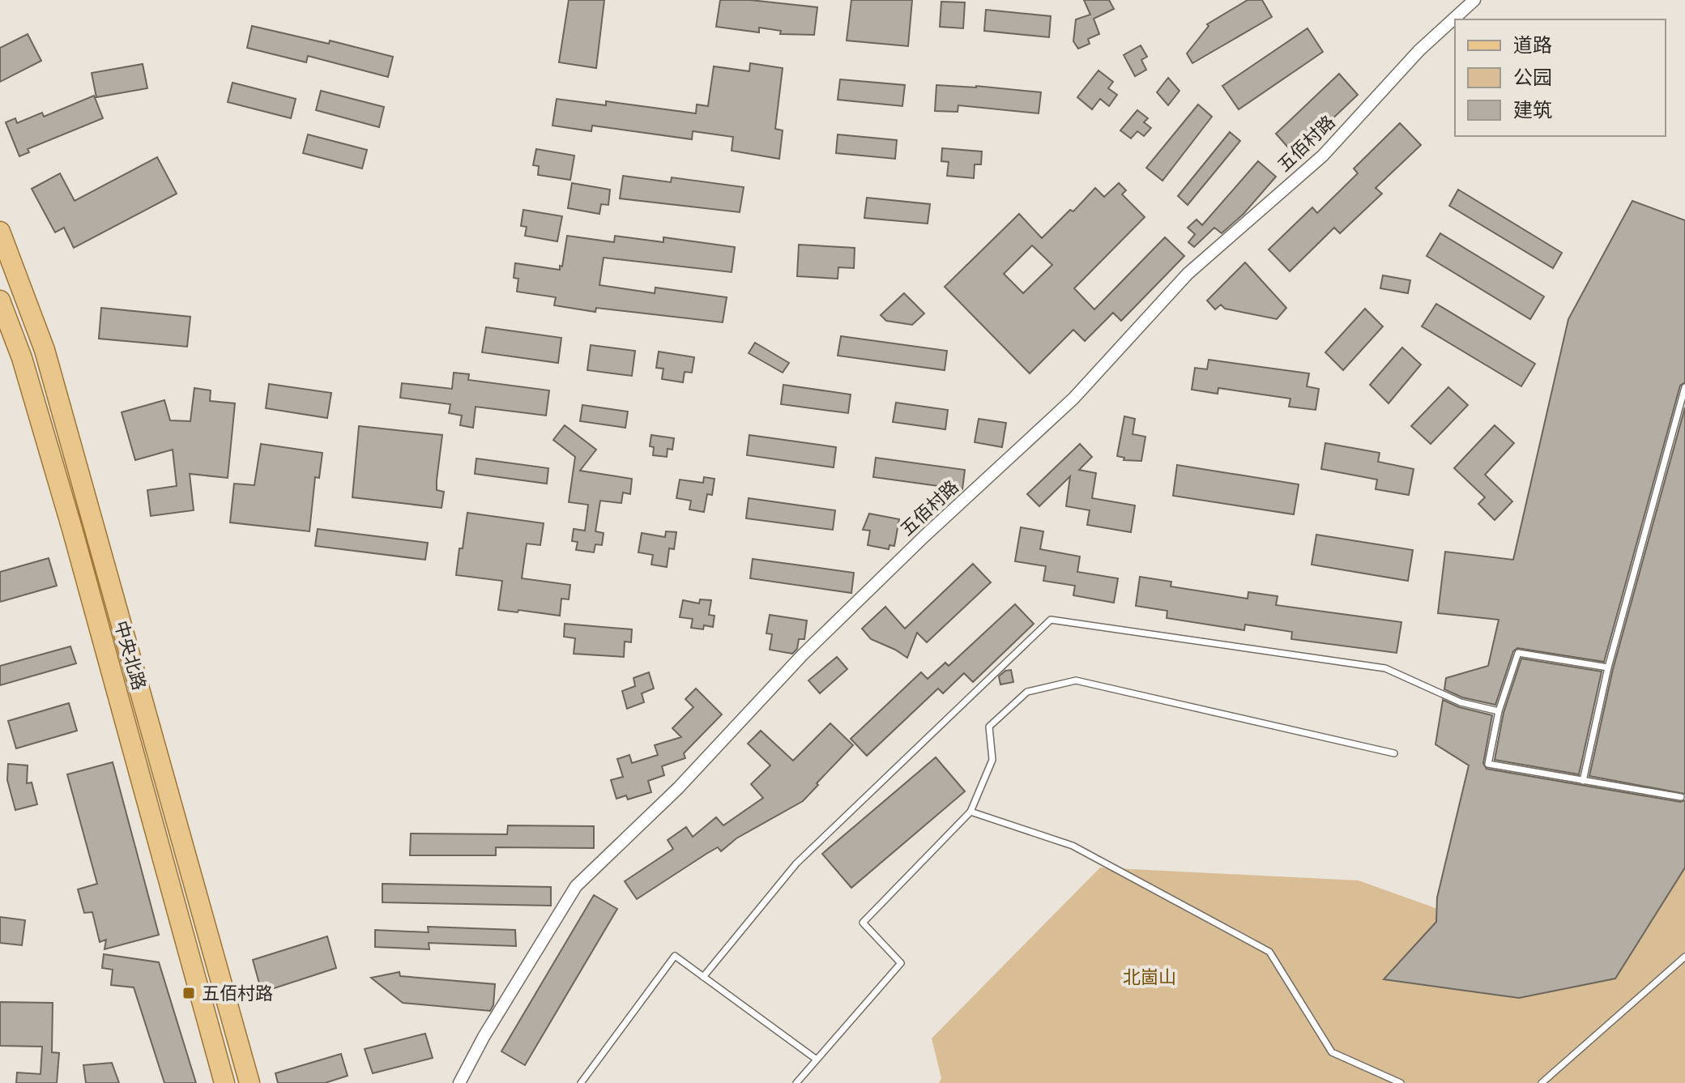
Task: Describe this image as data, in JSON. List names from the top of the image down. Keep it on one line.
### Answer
{"streets":{"main road":["中央北路"],"street":["五佰村路"]},"parks":["北崮山"],"places":{"transit":["五佰村路"]},"legend":["道路","公园","建筑"]}
